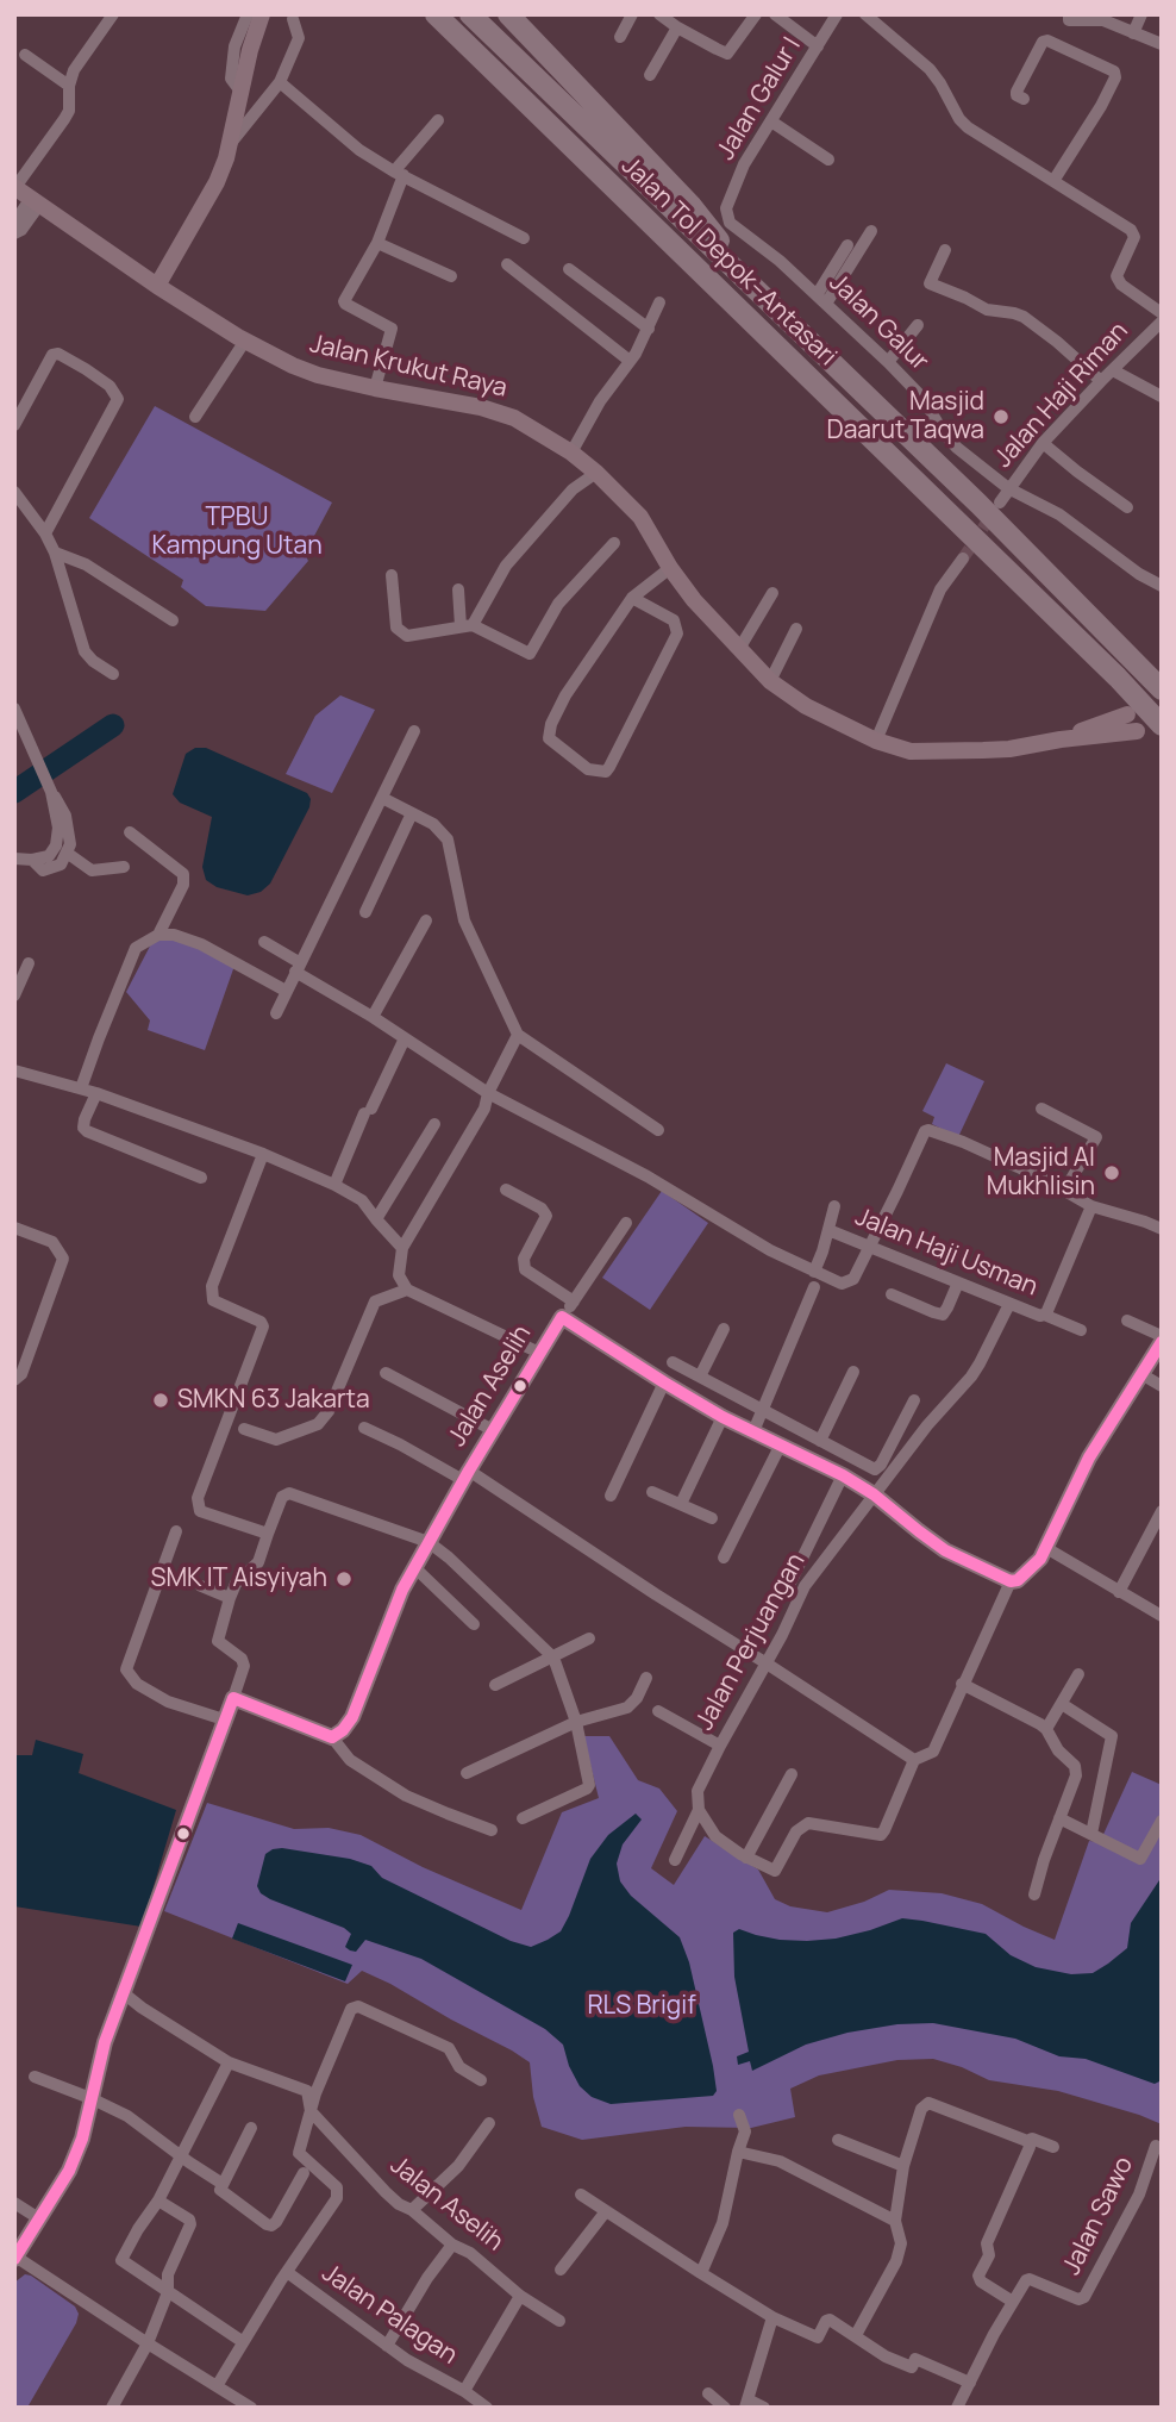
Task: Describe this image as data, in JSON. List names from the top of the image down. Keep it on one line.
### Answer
{"streets":{"highway":["Jalan Tol Depok–Antasari"],"street":["Jalan Galur I","Jalan Galur","Jalan Krukut Raya","Jalan Haji Riman","Jalan Haji Usman","Jalan Aselih","Jalan Perjuangan","Jalan Sawo","Jalan Palagan"]},"crossings":[["Jalan Galur I","Jalan Galur"],["Jalan Galur","Jalan Haji Riman"],["Jalan Haji Usman","Jalan Perjuangan"],["Jalan Aselih","Jalan Perjuangan"]],"parks":["TPBU Kampung Utan","RLS Brigif"],"places":["Masjid Daarut Taqwa","Masjid Al Mukhlisin","SMKN 63 Jakarta","SMK IT Aisyiyah"]}
